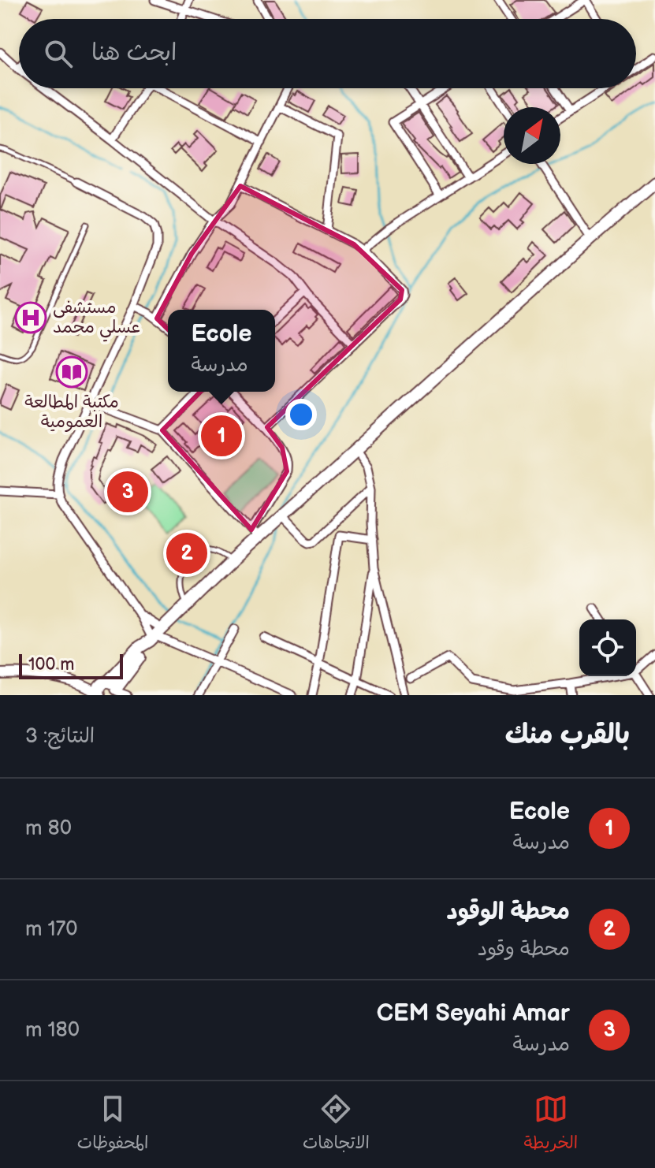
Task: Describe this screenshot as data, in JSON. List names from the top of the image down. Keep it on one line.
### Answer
{"places":{"hospital":["مستشفى عسلي محمد"],"library":["مكتبة المطالعة العمومية"]},"scale_bar":"100 m","north":"top right","page":{"search":"ابحث هنا","popup":["Ecole","مدرسة"],"pins":["1","3","2"],"scale":"100 m","heading":["بالقرب منك","النتائج: 3"],"list":[{"mark":"1","name":"Ecole","note":"مدرسة","value":"80 m"},{"mark":"2","name":"محطة الوقود","note":"محطة وقود","value":"170 m"},{"mark":"3","name":"CEM Seyahi Amar","note":"مدرسة","value":"180 m"}],"nav":["الخريطة","الاتجاهات","المحفوظات"]}}
